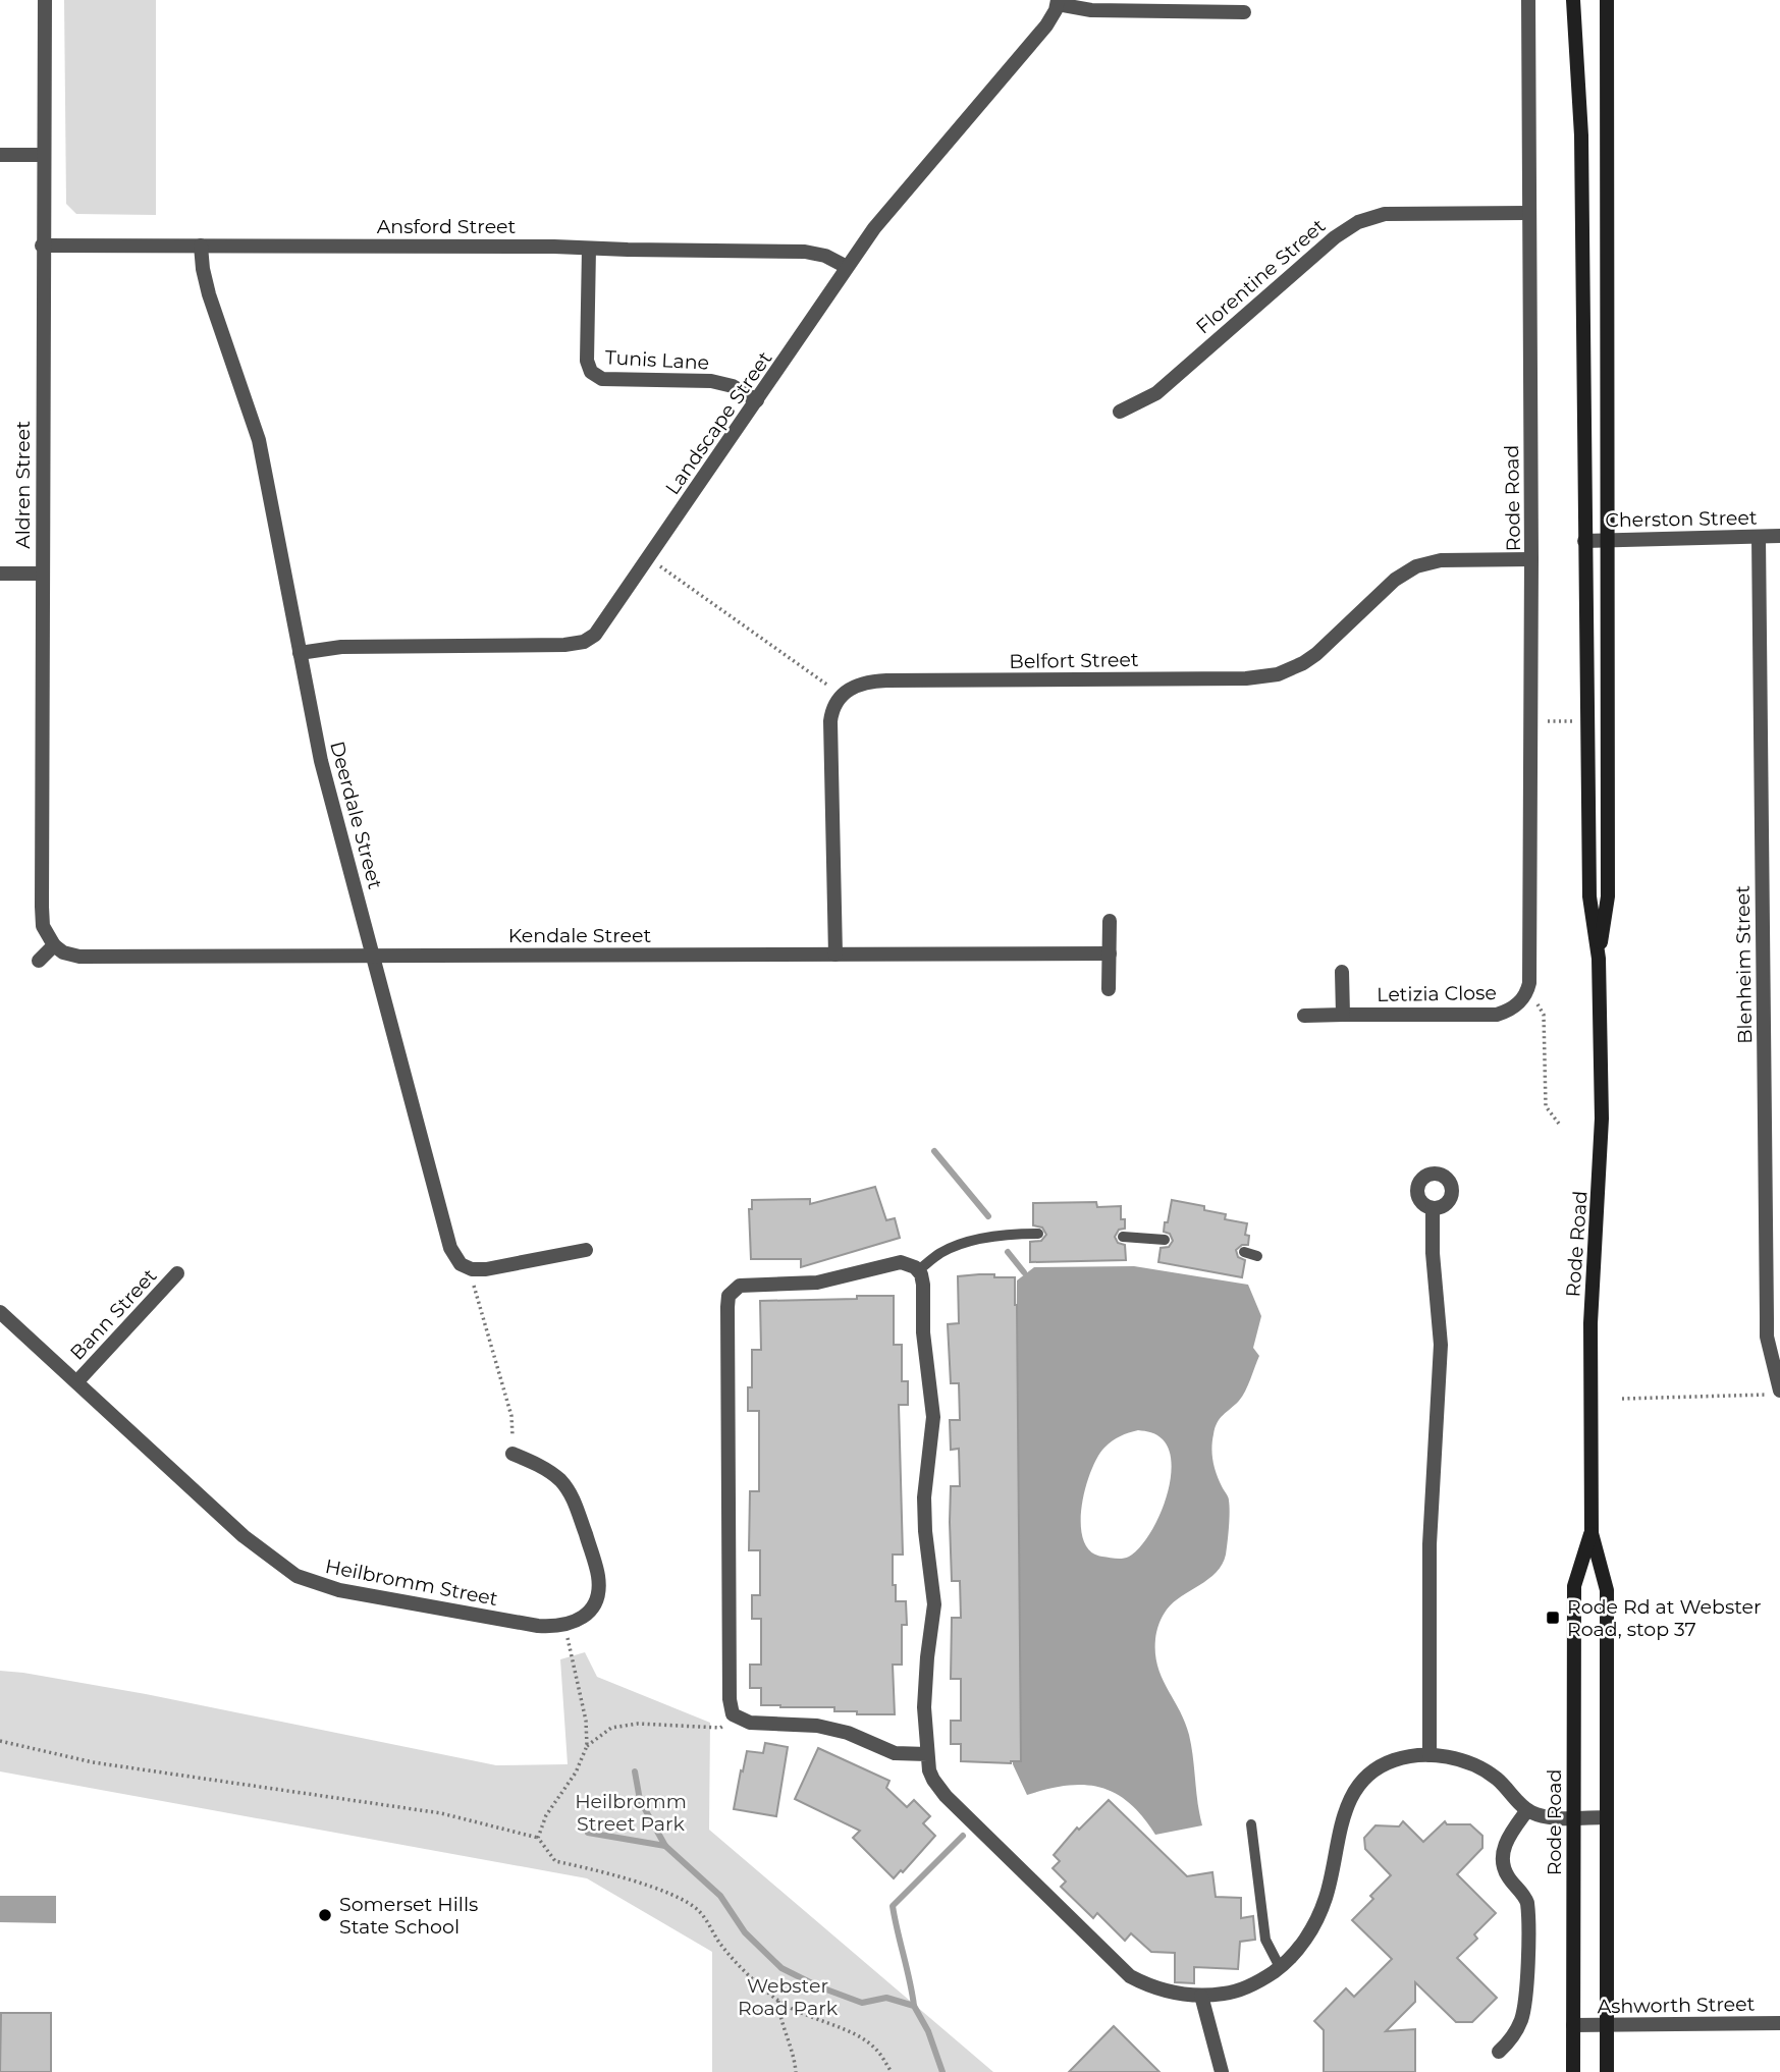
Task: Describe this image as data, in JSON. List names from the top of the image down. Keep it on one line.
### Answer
{"streets":{"main road":["Rode Road"],"street":["Ansford Street","Florentine Street","Tunis Lane","Landscape Street","Aldren Street","Cherston Street","Belfort Street","Deerdale Street","Kendale Street","Blenheim Street","Letizia Close","Bann Street","Heilbromm Street","Ashworth Street"]},"crossings":[["Ansford Street","Tunis Lane"],["Ansford Street","Landscape Street"],["Ansford Street","Aldren Street"],["Ansford Street","Deerdale Street"],["Florentine Street","Rode Road"],["Tunis Lane","Landscape Street"],["Landscape Street","Deerdale Street"],["Aldren Street","Kendale Street"],["Rode Road","Cherston Street"],["Rode Road","Belfort Street"],["Rode Road","Letizia Close"],["Rode Road","Ashworth Street"],["Cherston Street","Blenheim Street"],["Deerdale Street","Kendale Street"],["Bann Street","Heilbromm Street"]],"parks":["Heilbromm Street Park","Webster Road Park"],"places":{"transit":["Rode Rd at Webster Road, stop 37"],"other":["Somerset Hills State School"]}}
